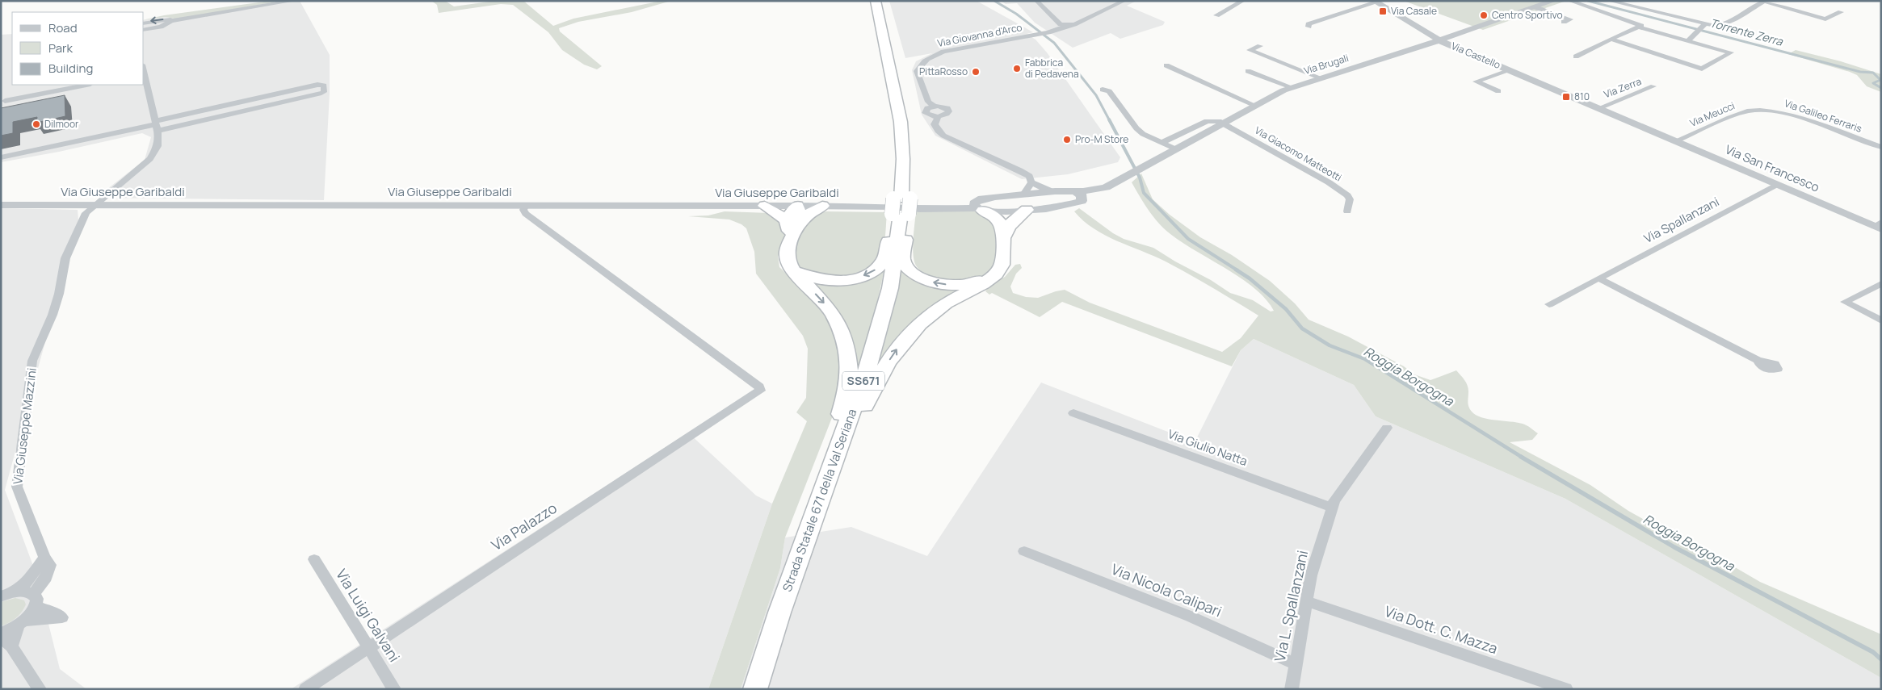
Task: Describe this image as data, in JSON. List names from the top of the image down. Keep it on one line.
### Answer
{"streets":{"highway":["SS671","Strada Statale 671 della Val Seriana"],"street":["Via Giovanna d'Arco","Via Castello","Via Brugali","Via Zerra","Via Meucci","Via Galileo Ferraris","Via Giacomo Matteotti","Via San Francesco","Via Giuseppe Garibaldi","Via Spallanzani","Via Giuseppe Mazzini","Via Giulio Natta","Via Palazzo","Via Nicola Calipari","Via L. Spallanzani","Via Luigi Galvani","Via Dott. C. Mazza"]},"crossings":[["Via Castello","Via Brugali"],["Via Castello","Via Zerra"],["Via Castello","Via San Francesco"],["Via Brugali","Via Giacomo Matteotti"],["Via Brugali","Via Giuseppe Garibaldi"],["Via Meucci","Via Galileo Ferraris"],["Via Meucci","Via San Francesco"],["Via San Francesco","Via Spallanzani"],["Via Giuseppe Garibaldi","Via Giuseppe Mazzini"],["Via Giuseppe Garibaldi","Strada Statale 671 della Val Seriana"],["Via Giuseppe Garibaldi","Via Palazzo"],["Via Giulio Natta","Via L. Spallanzani"],["Via Palazzo","Via Luigi Galvani"],["Via Nicola Calipari","Via L. Spallanzani"],["Via L. Spallanzani","Via Dott. C. Mazza"]],"water":["Torrente Zerra","Roggia Borgogna"],"places":{"transit":["Via Casale","810"],"other":["Centro Sportivo","Fabbrica di Pedavena","PittaRosso","Dilmoor","Pro-M Store"]},"legend":["Road","Park","Building"]}
